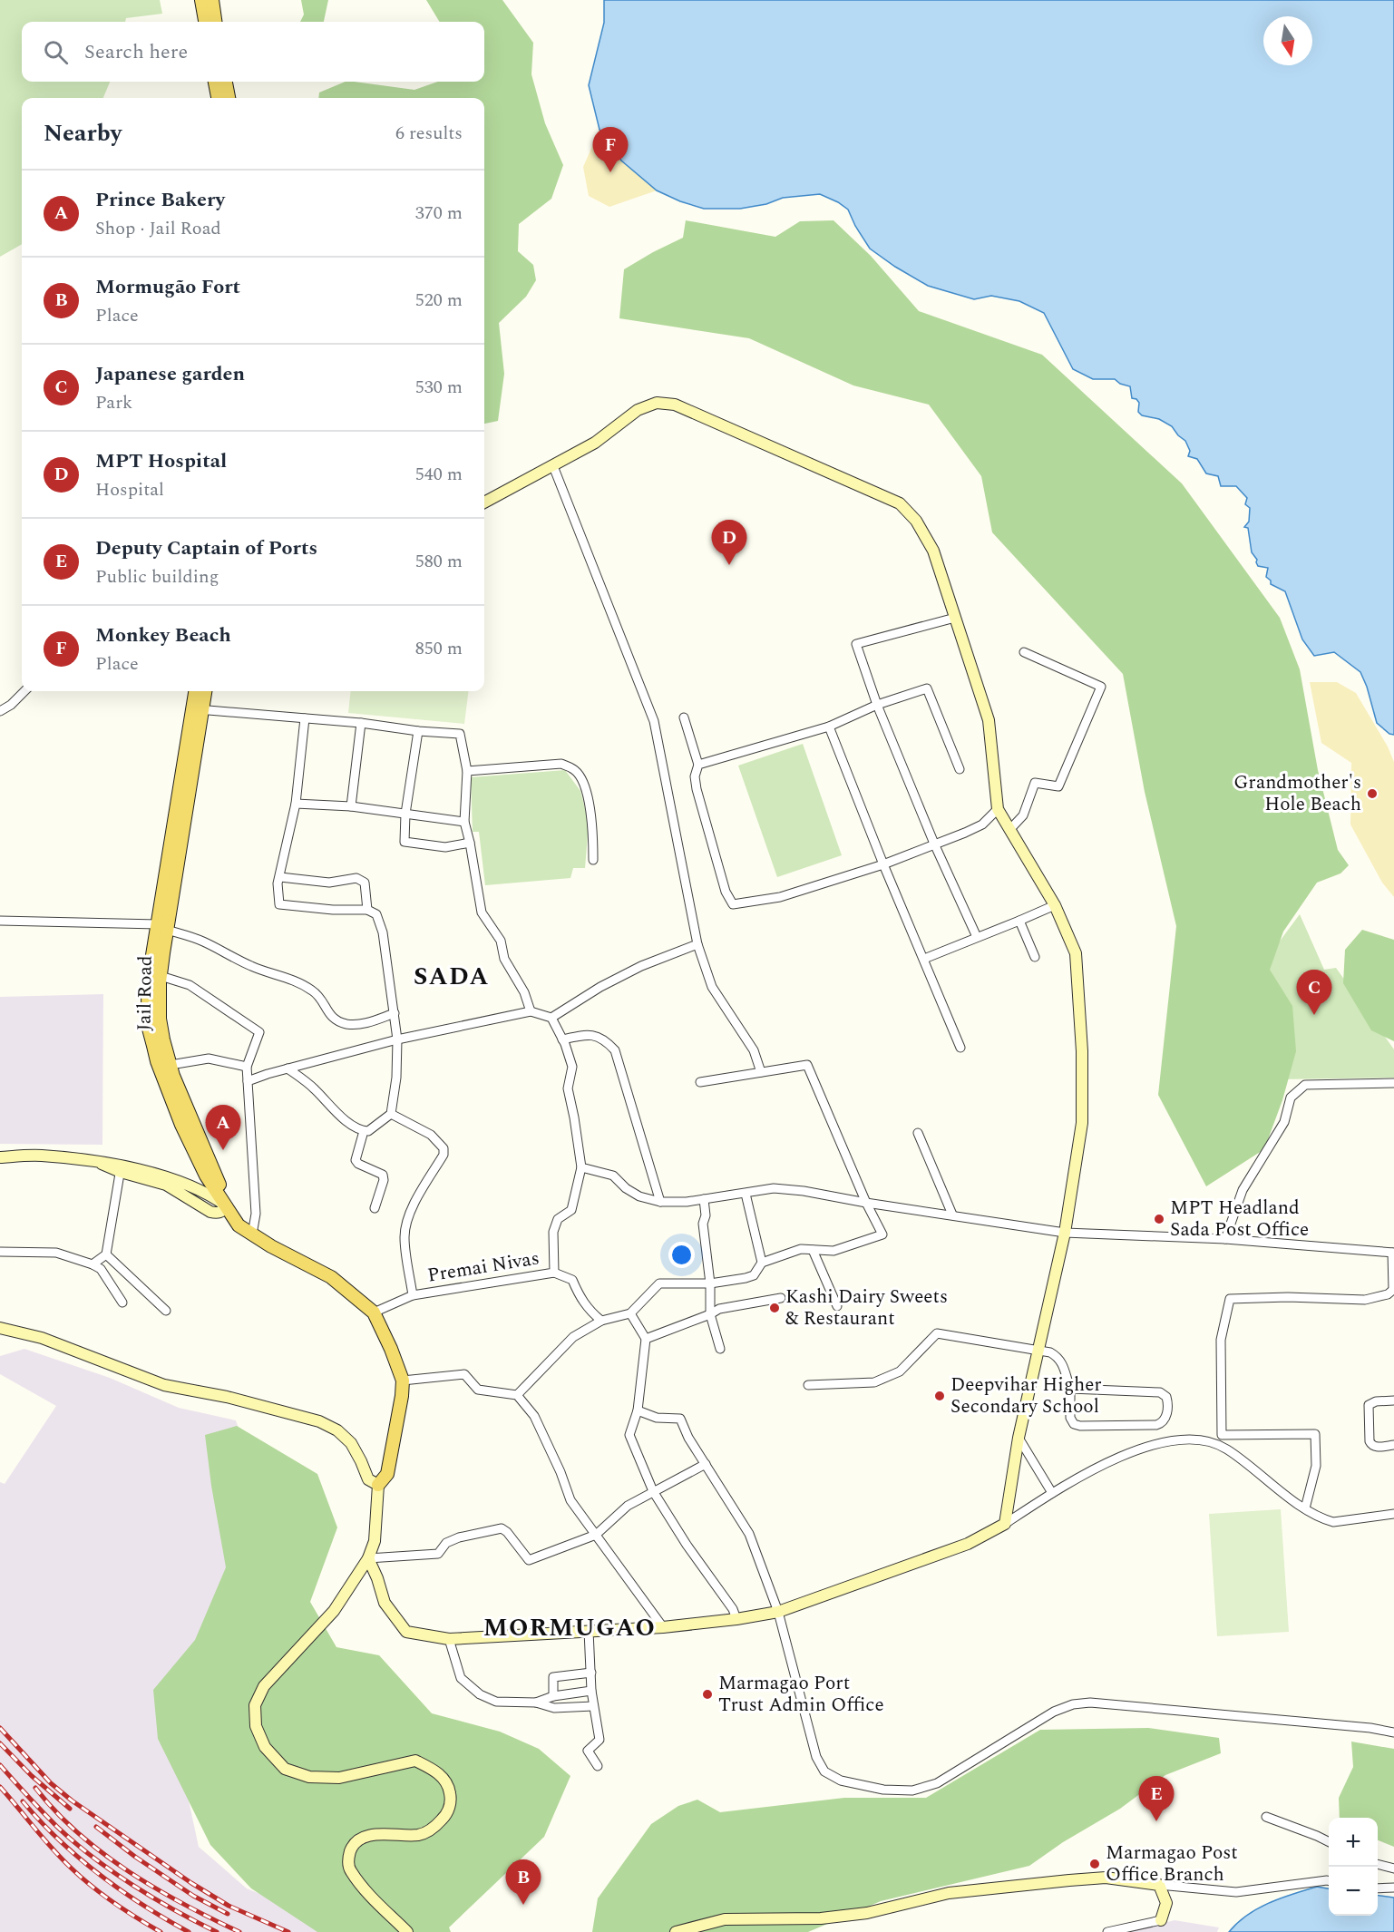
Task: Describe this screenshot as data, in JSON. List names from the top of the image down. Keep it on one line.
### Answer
{"streets":{"main road":["Jail Road"],"street":["Premai Nivas"]},"districts":["SADA","MORMUGAO"],"places":["Grandmother's Hole Beach","MPT Headland Sada Post Office","Kashi Dairy Sweets & Restaurant","Deepvihar Higher Secondary School","Marmagao Port Trust Admin Office","Marmagao Post Office Branch"],"north":"bottom","page":{"search":"Search here","heading":["Nearby","6 results"],"pins":["F","D","C","A","E","B"],"list":[{"mark":"A","name":"Prince Bakery","note":"Shop · Jail Road","value":"370 m"},{"mark":"B","name":"Mormugão Fort","note":"Place","value":"520 m"},{"mark":"C","name":"Japanese garden","note":"Park","value":"530 m"},{"mark":"D","name":"MPT Hospital","note":"Hospital","value":"540 m"},{"mark":"E","name":"Deputy Captain of Ports","note":"Public building","value":"580 m"},{"mark":"F","name":"Monkey Beach","note":"Place","value":"850 m"}],"map_buttons":["+","−"]}}
